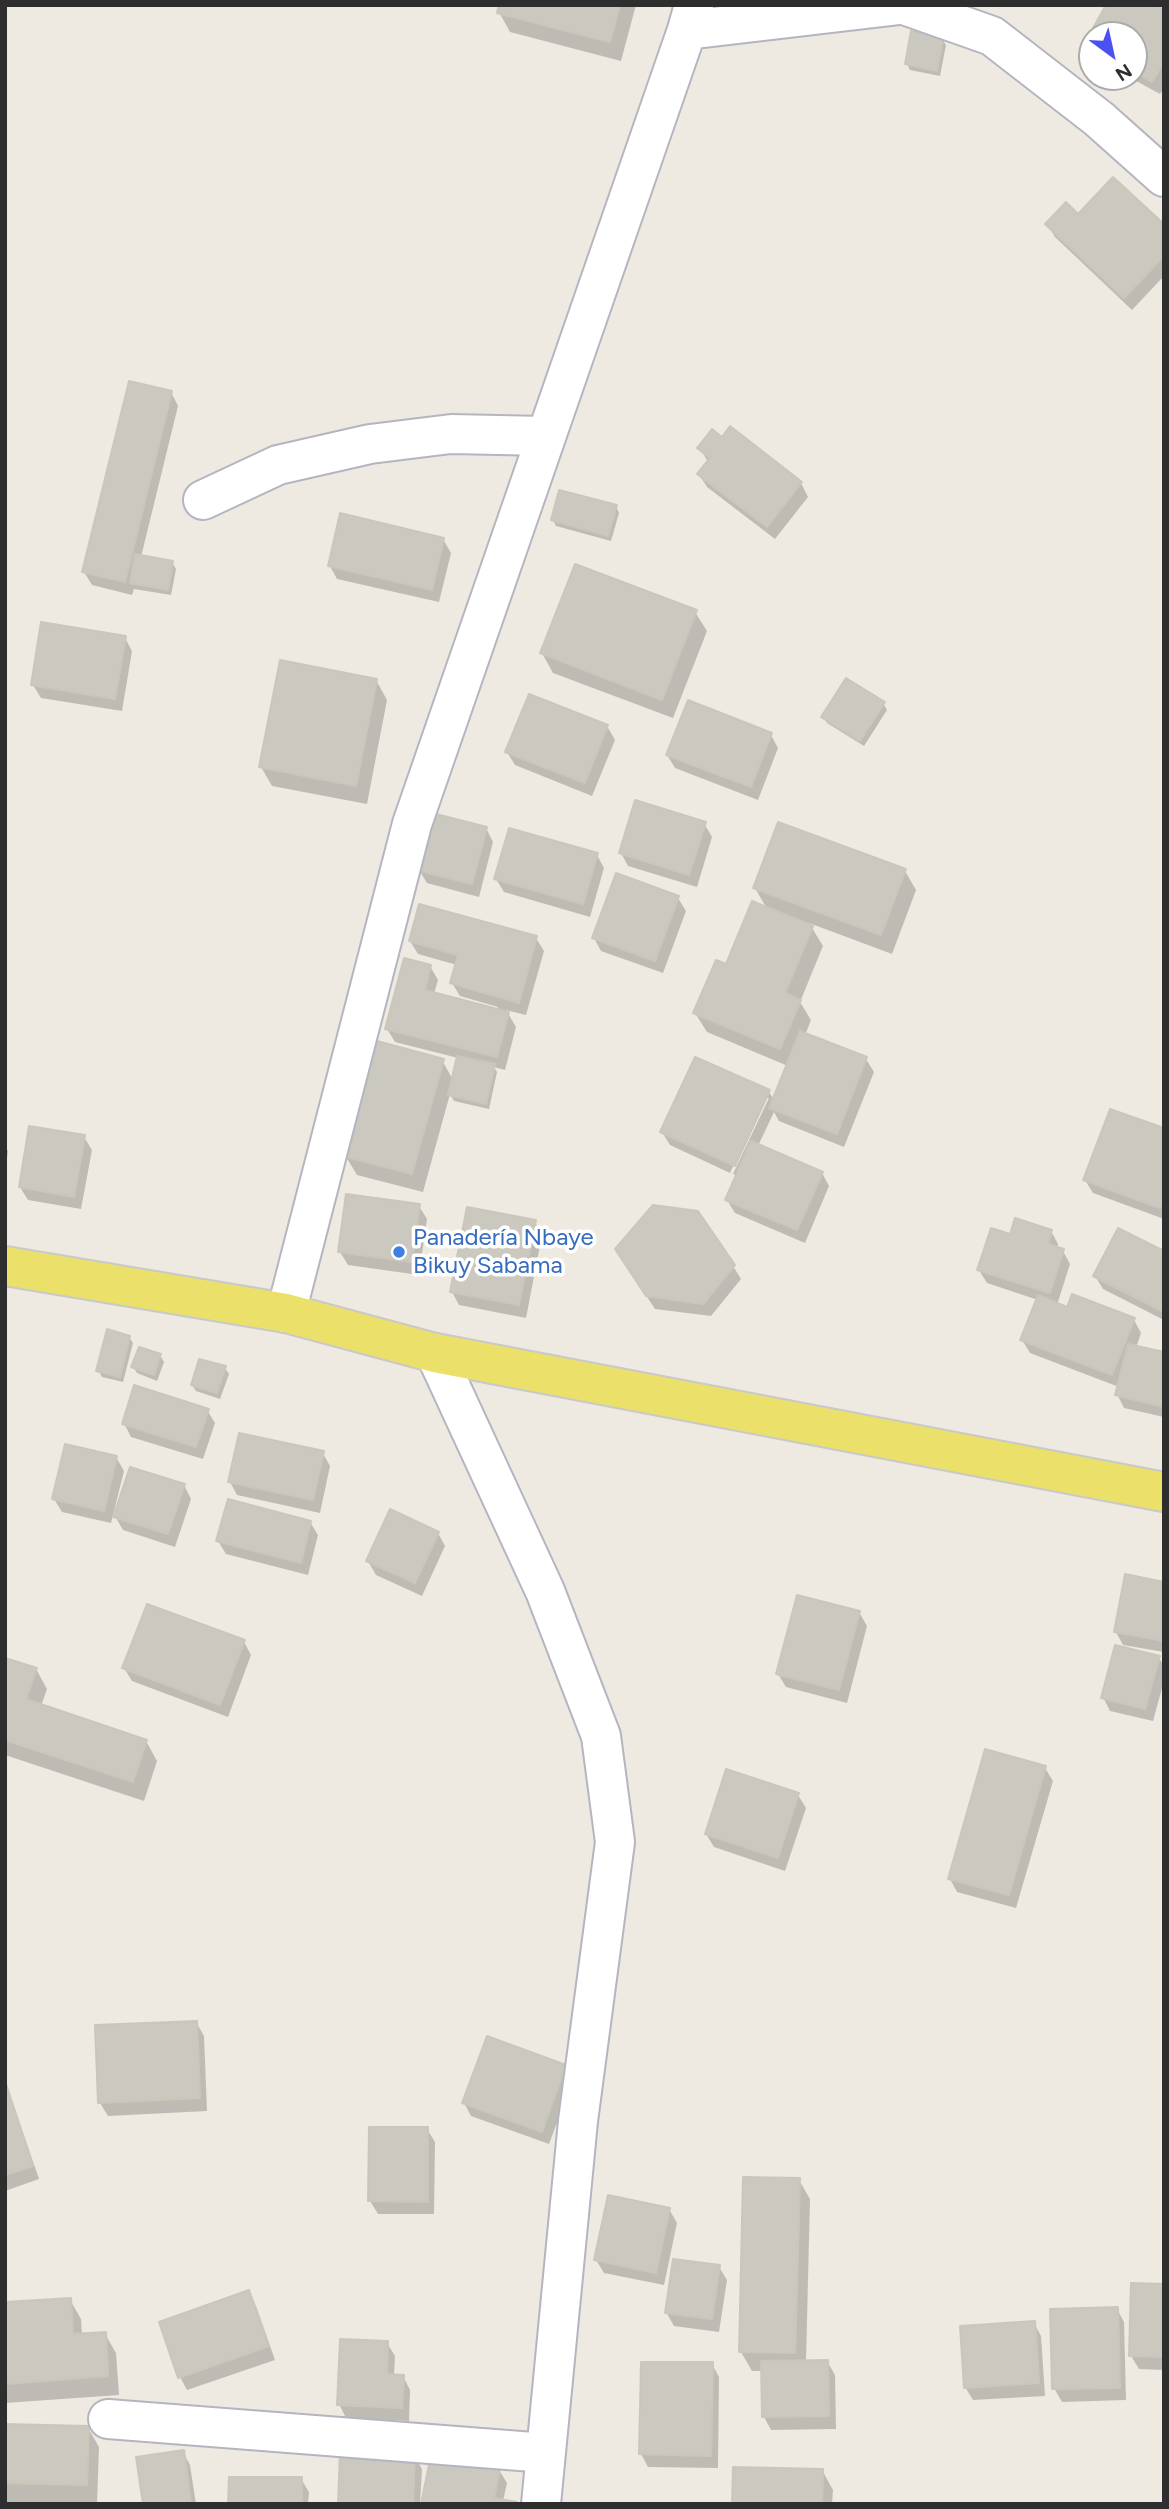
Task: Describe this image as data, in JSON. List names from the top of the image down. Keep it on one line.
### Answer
{"places":["Panadería Nbaye Bikuy Sabama"],"north":"bottom right"}
